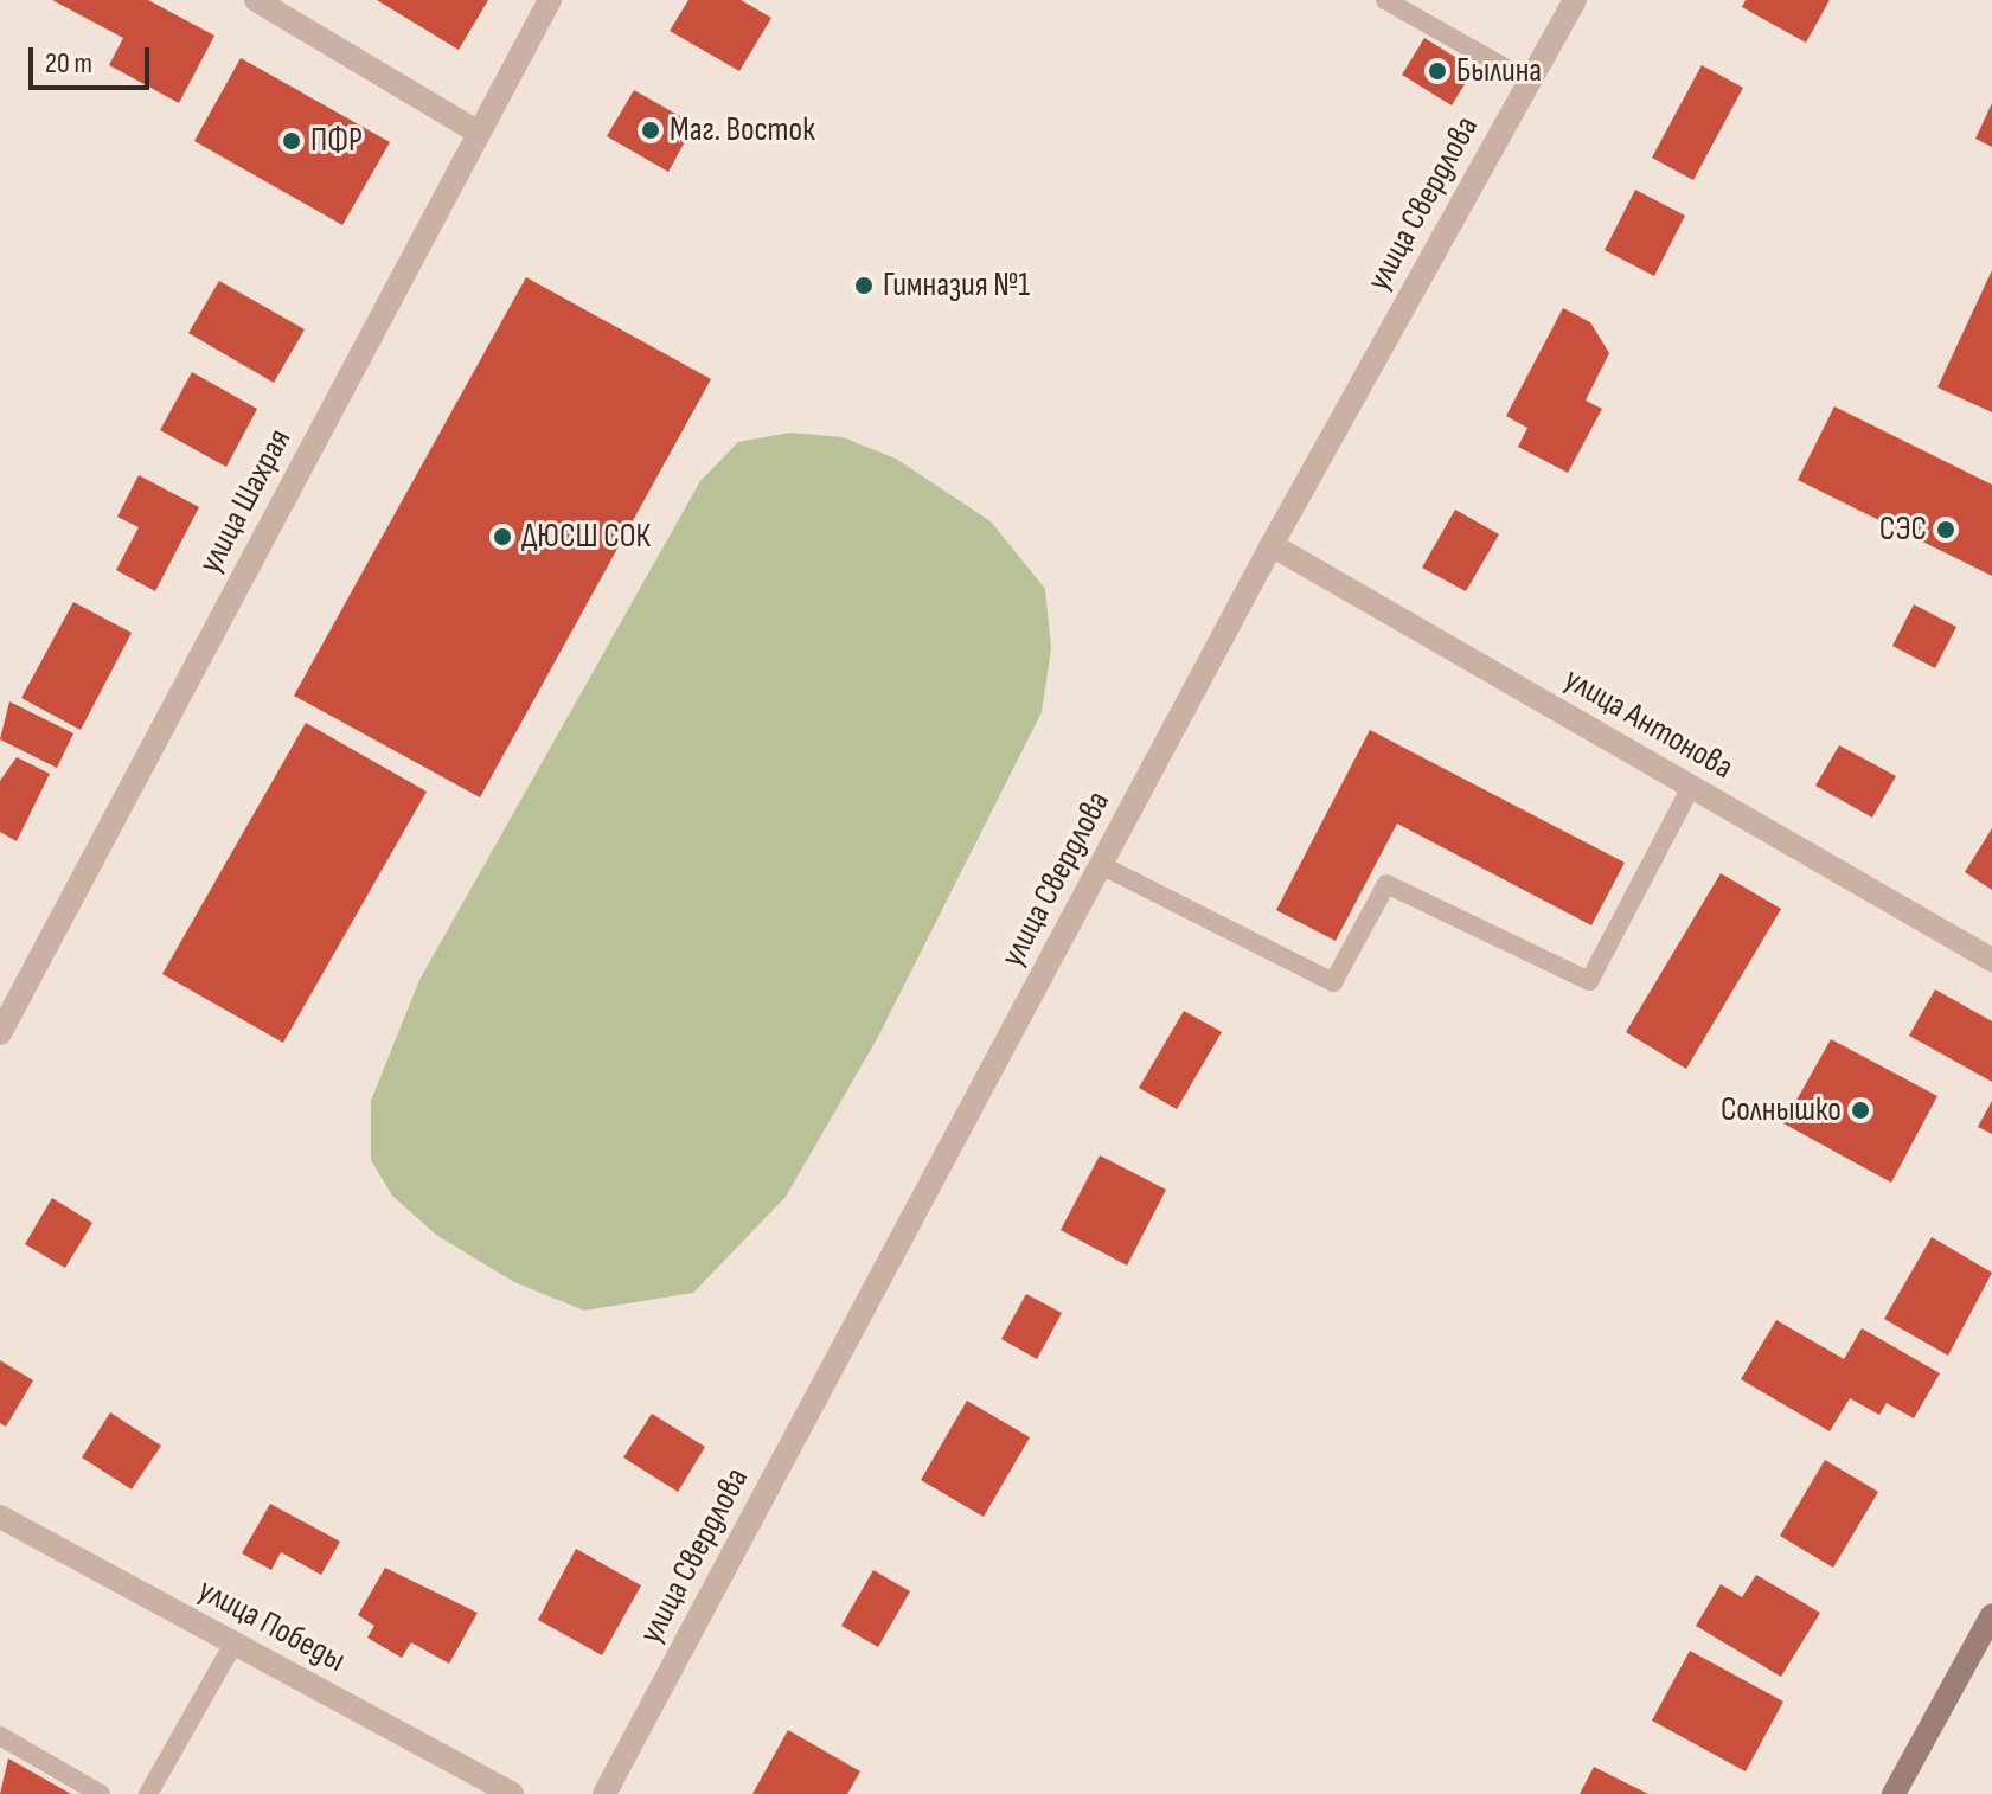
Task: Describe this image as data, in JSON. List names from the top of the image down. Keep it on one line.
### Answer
{"streets":{"street":["улица Свердлова","улица Шахрая","улица Антонова","улица Победы"]},"crossings":[["улица Свердлова","улица Антонова"]],"places":["Былина","Маг. Восток","ПФР","Гимназия №1","СЭС","ДЮСШ СОК","Солнышко"],"scale_bar":"20 m"}
